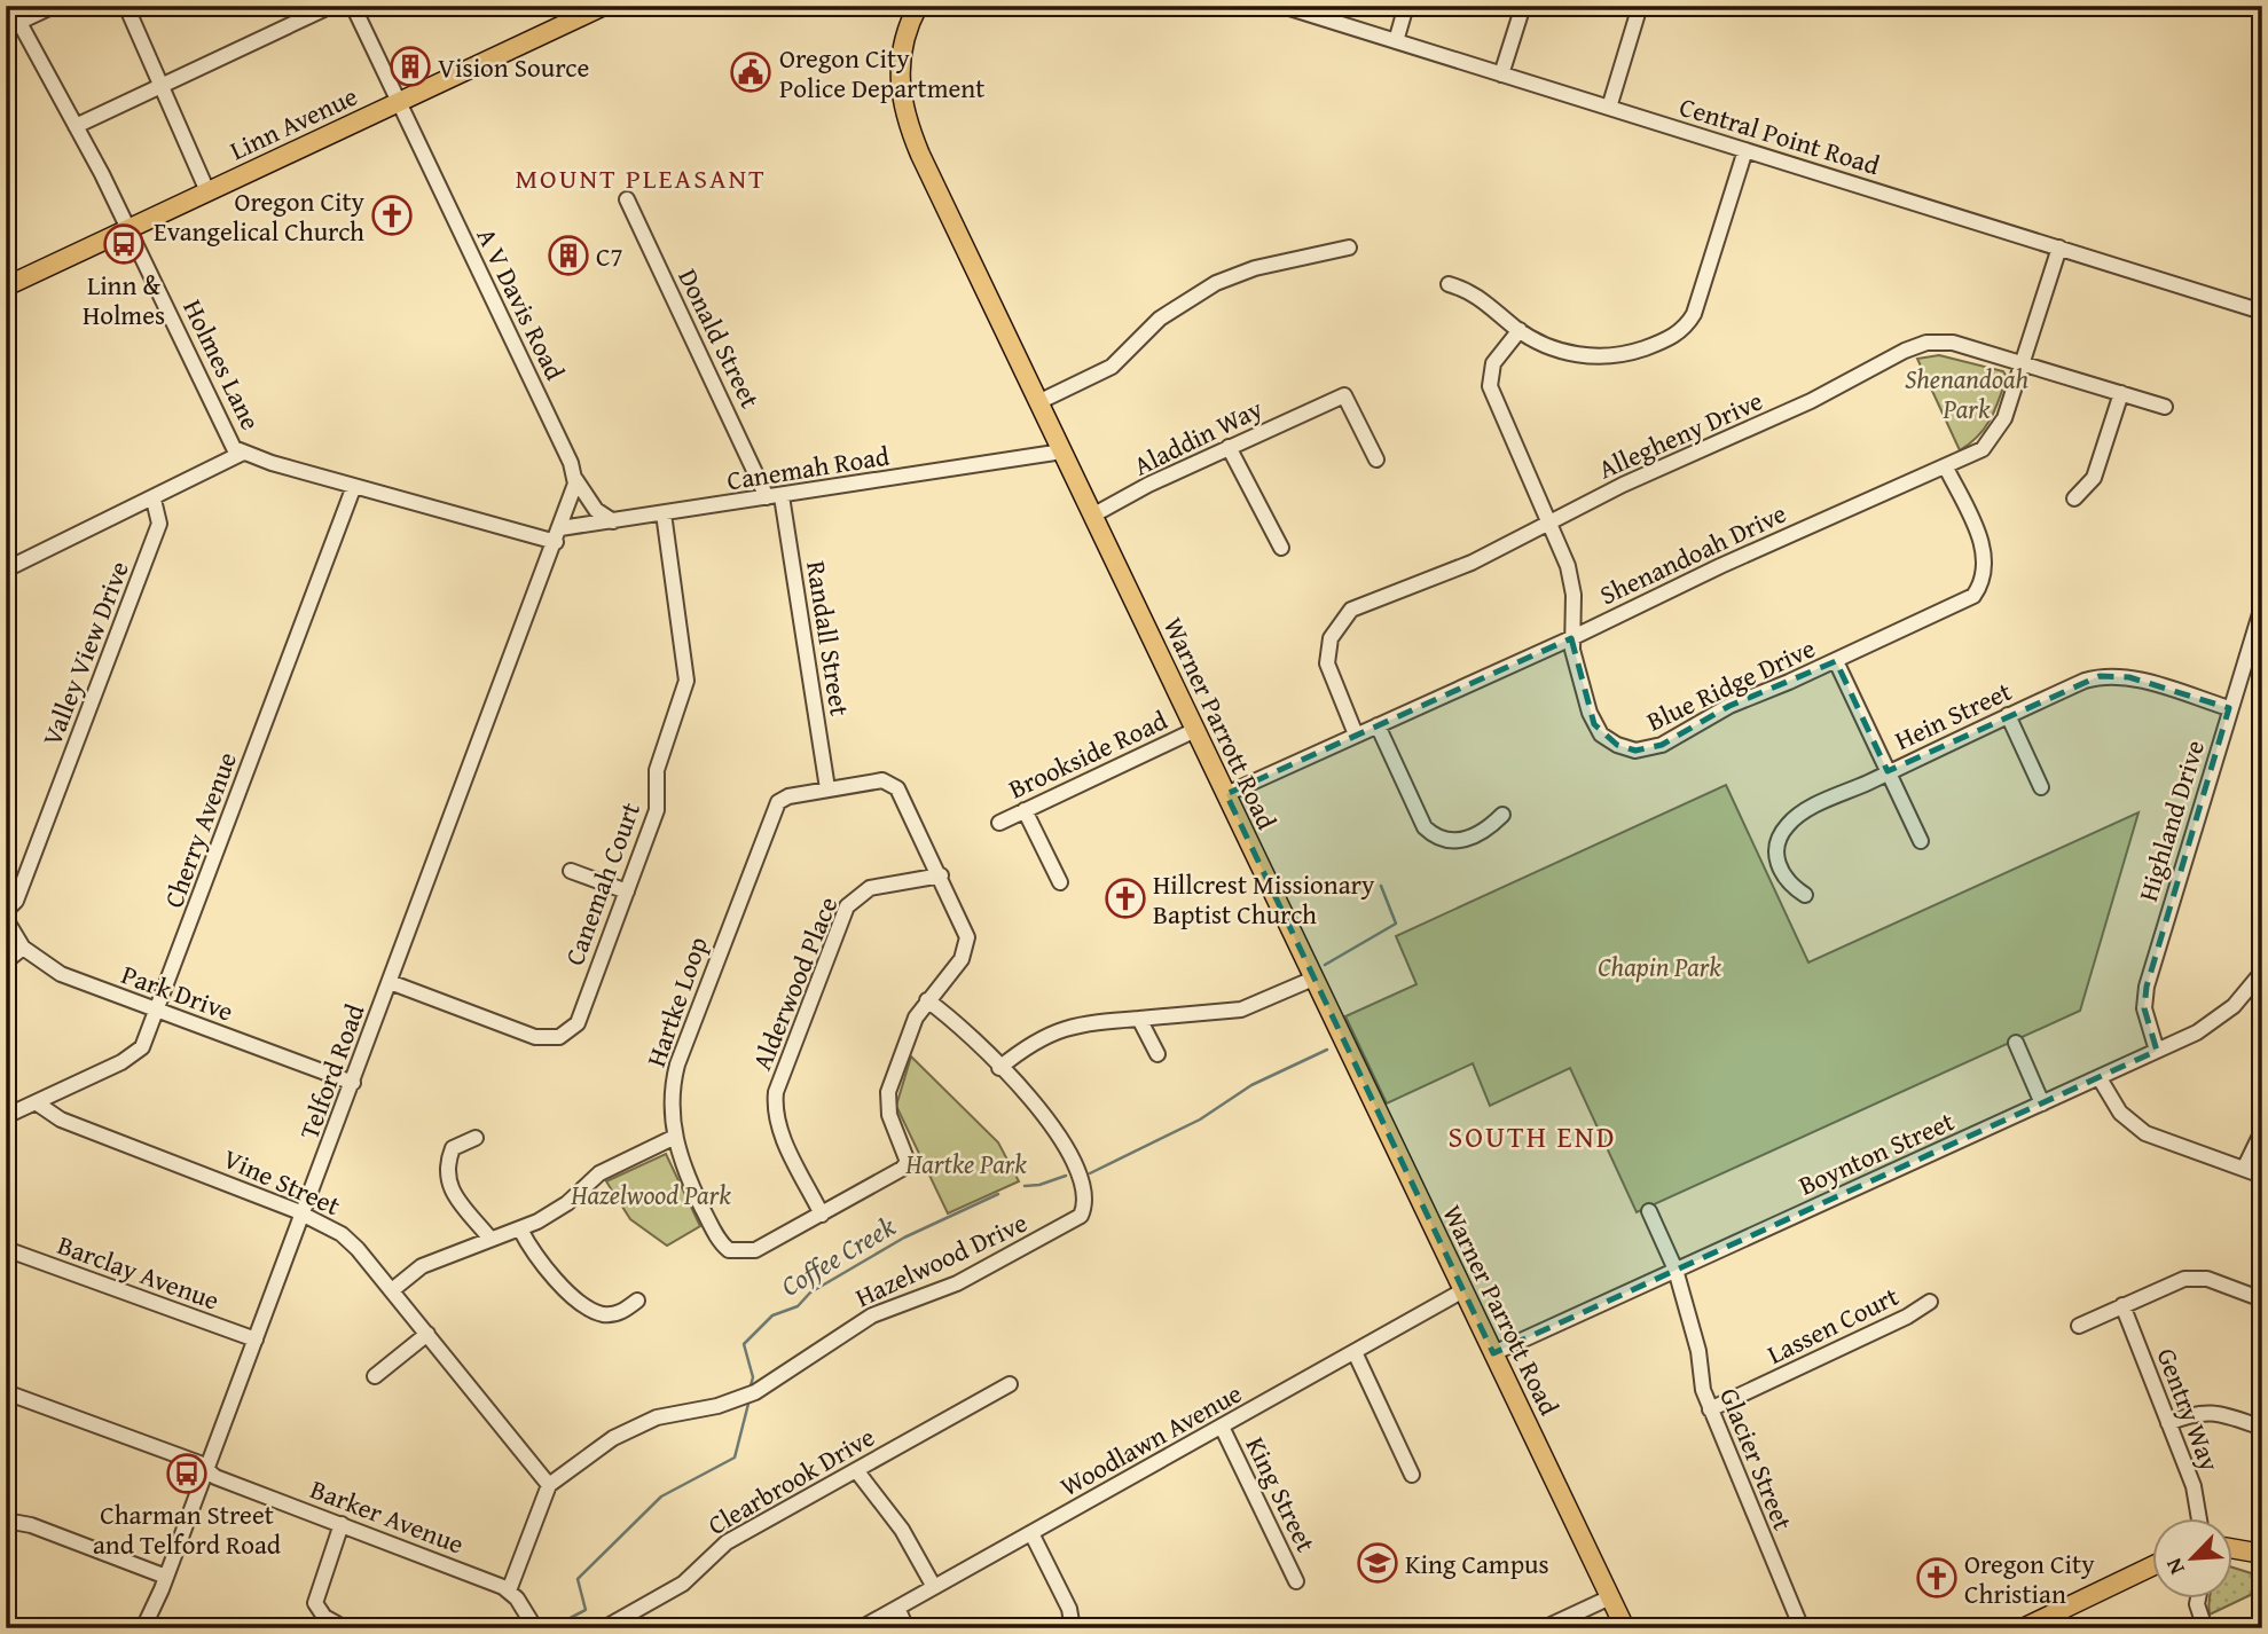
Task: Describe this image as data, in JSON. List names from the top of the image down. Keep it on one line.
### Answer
{"streets":{"main road":["Linn Avenue","Warner Parrott Road"],"street":["Central Point Road","A V Davis Road","Donald Street","Holmes Lane","Allegheny Drive","Aladdin Way","Canemah Road","Shenandoah Drive","Randall Street","Valley View Drive","Blue Ridge Drive","Hein Street","Brookside Road","Highland Drive","Cherry Avenue","Canemah Court","Alderwood Place","Park Drive","Hartke Loop","Telford Road","Boynton Street","Vine Street","Hazelwood Drive","Barclay Avenue","Lassen Court","Gentry Way","Woodlawn Avenue","Glacier Street","Clearbrook Drive","King Street","Barker Avenue"]},"crossings":[["Linn Avenue","A V Davis Road"],["Linn Avenue","Holmes Lane"],["Central Point Road","Shenandoah Drive"],["A V Davis Road","Canemah Road"],["Donald Street","Canemah Road"],["Donald Street","Randall Street"],["Holmes Lane","Canemah Road"],["Holmes Lane","Cherry Avenue"],["Holmes Lane","Telford Road"],["Allegheny Drive","Shenandoah Drive"],["Allegheny Drive","Blue Ridge Drive"],["Aladdin Way","Warner Parrott Road"],["Canemah Road","Randall Street"],["Canemah Road","Warner Parrott Road"],["Canemah Road","Canemah Court"],["Canemah Road","Telford Road"],["Shenandoah Drive","Blue Ridge Drive"],["Shenandoah Drive","Warner Parrott Road"],["Randall Street","Hartke Loop"],["Hein Street","Highland Drive"],["Warner Parrott Road","Brookside Road"],["Warner Parrott Road","Boynton Street"],["Warner Parrott Road","Woodlawn Avenue"],["Highland Drive","Boynton Street"],["Cherry Avenue","Park Drive"],["Cherry Avenue","Vine Street"],["Canemah Court","Telford Road"],["Alderwood Place","Hartke Loop"],["Park Drive","Telford Road"],["Hartke Loop","Hazelwood Drive"],["Telford Road","Vine Street"],["Telford Road","Barclay Avenue"],["Telford Road","Barker Avenue"],["Boynton Street","Glacier Street"],["Vine Street","Hazelwood Drive"],["Lassen Court","Glacier Street"],["Woodlawn Avenue","King Street"]],"districts":["MOUNT PLEASANT","SOUTH END"],"water":["Coffee Creek"],"parks":["Shenandoah Park","Chapin Park","Hartke Park","Hazelwood Park"],"places":{"building":["Vision Source","C7"],"public building":["Oregon City Police Department"],"church":["Oregon City Evangelical Church","Hillcrest Missionary Baptist Church","Oregon City Christian"],"bus stop":["Linn & Holmes","Charman Street and Telford Road"],"school or university":["King Campus"]},"north":"bottom left"}
